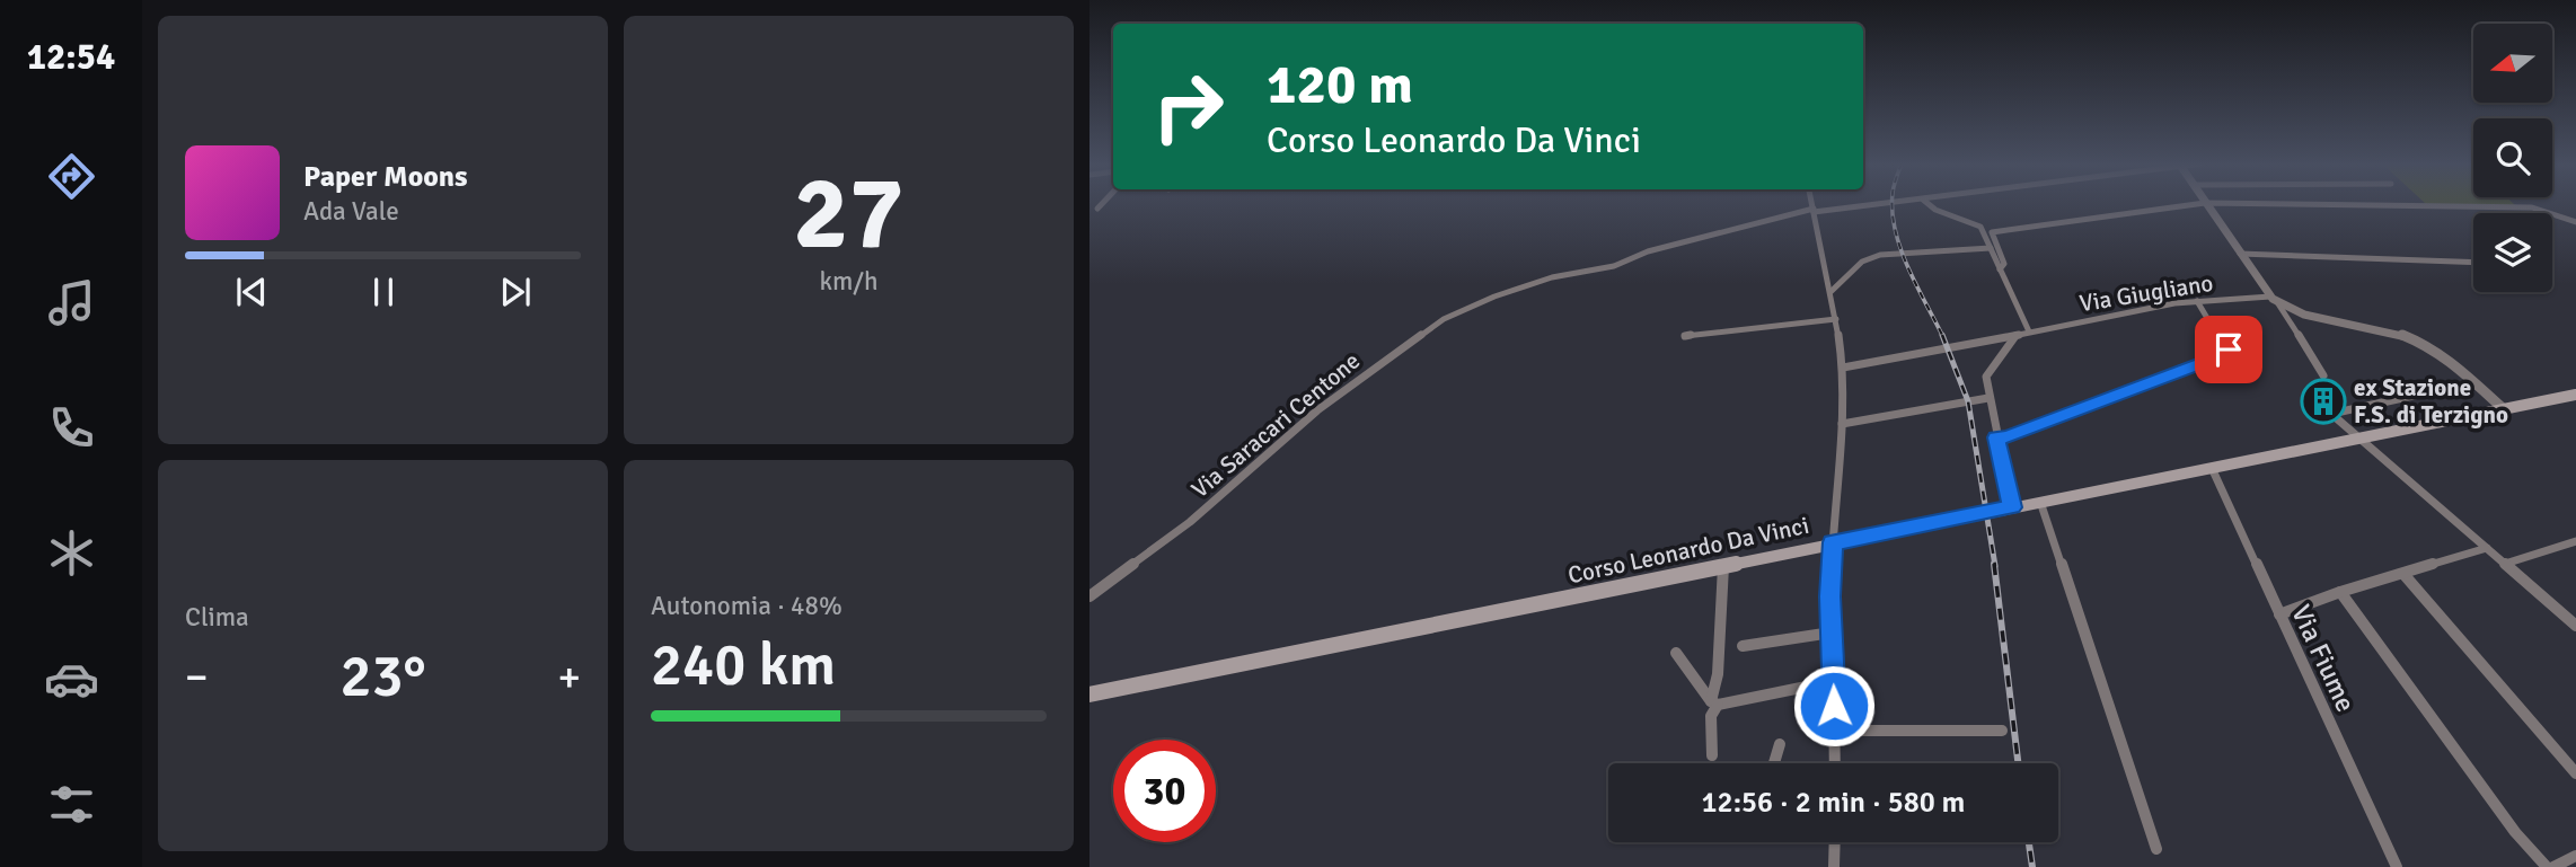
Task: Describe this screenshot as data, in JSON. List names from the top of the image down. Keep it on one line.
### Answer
{"streets":{"main road":["Corso Leonardo Da Vinci"],"street":["Via Giugliano","Via Saracari Centone","Via Fiume"]},"crossings":[["Corso Leonardo Da Vinci","Via Fiume"]],"places":{"building":["ex Stazione F.S. di Terzigno"]},"north":"left","page":{"tabs":"12:54","tile":[["27","km/h"],"Clima",["Autonomia · 48%","240 km"]],"turn":["120 m","Corso Leonardo Da Vinci"],"song":["Paper Moons","Ada Vale"],"heat":["−","23°","+"],"limit":"30","trip":"12:56 · 2 min · 580 m"}}
